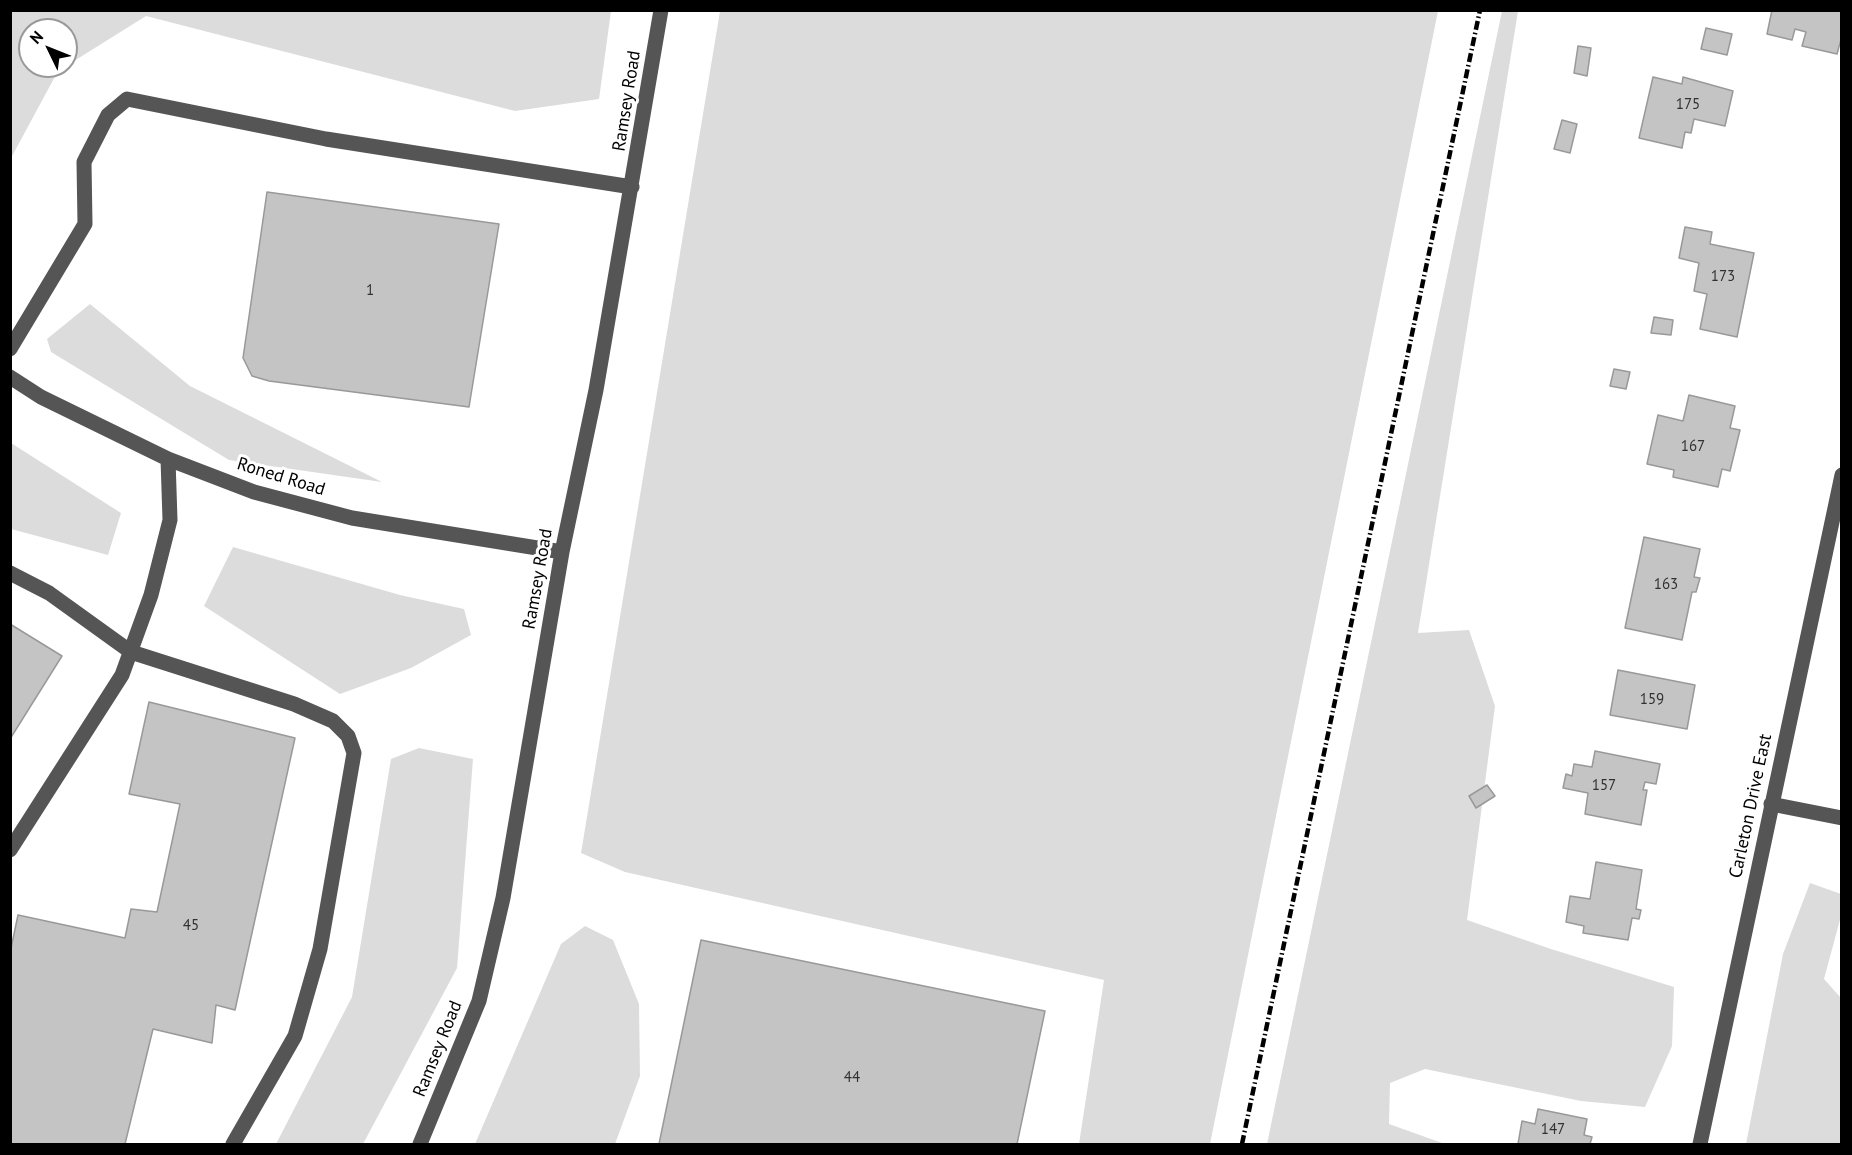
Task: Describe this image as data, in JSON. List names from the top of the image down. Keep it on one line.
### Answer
{"streets":{"street":["Ramsey Road","Roned Road","Carleton Drive East"]},"crossings":[["Ramsey Road","Roned Road"]],"house_numbers":["175","173","1","167","163","159","157","45","44","147"],"north":"top left"}
